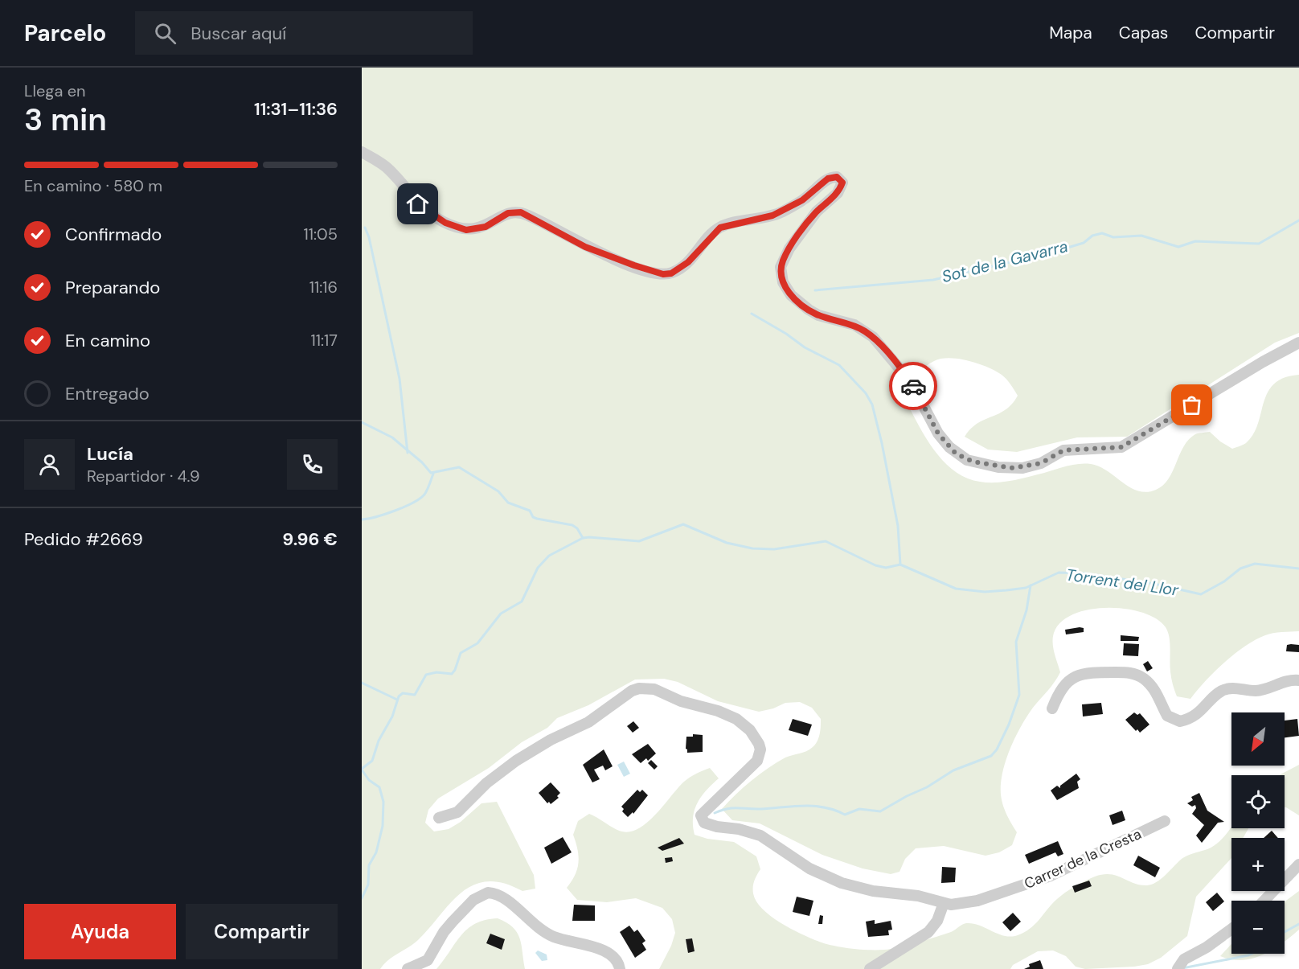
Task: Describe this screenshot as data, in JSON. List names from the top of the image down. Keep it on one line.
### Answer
{"streets":{"street":["Carrer de la Cresta"]},"water":["Sot de la Gavarra","Torrent del Llor"],"north":"bottom left","page":{"header":"Parcelo","search":"Buscar aquí","nav":["Mapa","Capas","Compartir"],"heading":["3 min","Llega en","11:31–11:36"],"panel":["Lucía","Repartidor · 4.9","Pedido #2669","9.96 €"],"bar":"En camino · 580 m","list":[["Confirmado","11:05"],["Preparando","11:16"],["En camino","11:17"],"Entregado"],"map_buttons":["+","−"],"buttons":["Ayuda","Compartir"]}}
